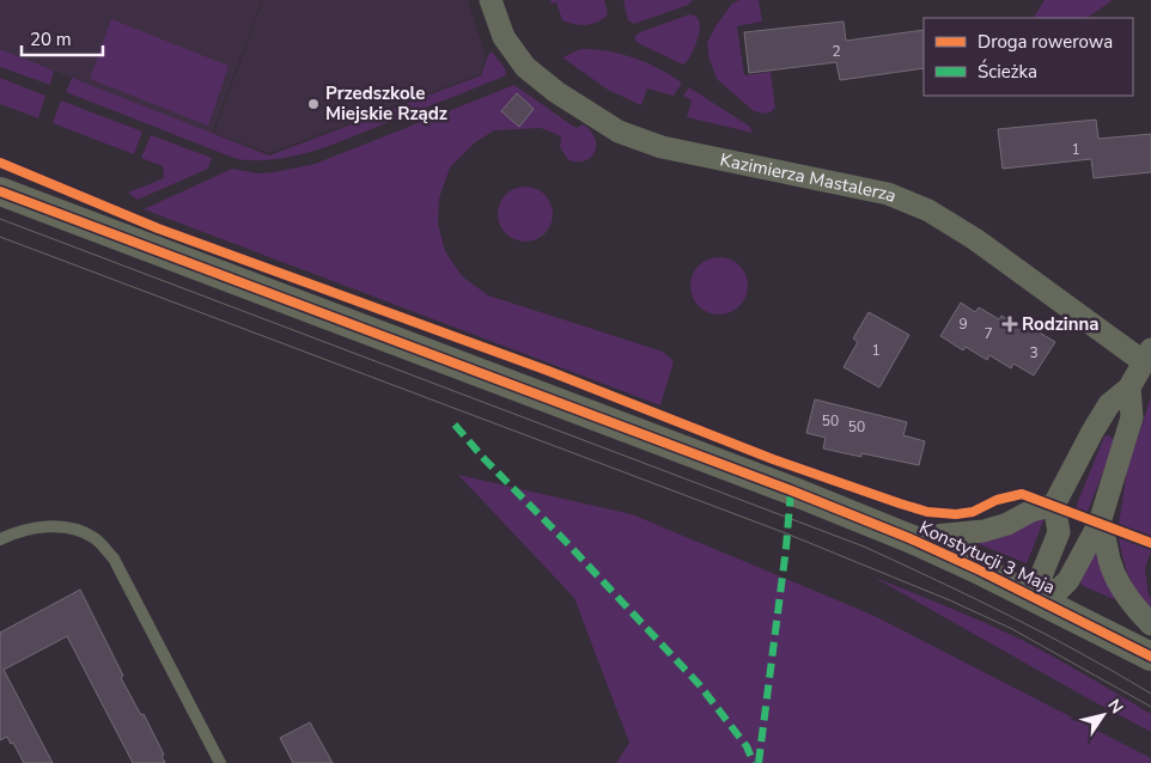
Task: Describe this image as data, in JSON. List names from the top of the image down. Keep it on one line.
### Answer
{"streets":{"street":["Kazimierza Mastalerza","Konstytucji 3 Maja"]},"places":{"other":["Przedszkole Miejskie Rządz"],"health":["Rodzinna"]},"house_numbers":["2","1","9","7","1","3","50","50"],"legend":["Droga rowerowa","Ścieżka"],"scale_bar":"20 m","north":"top right"}
